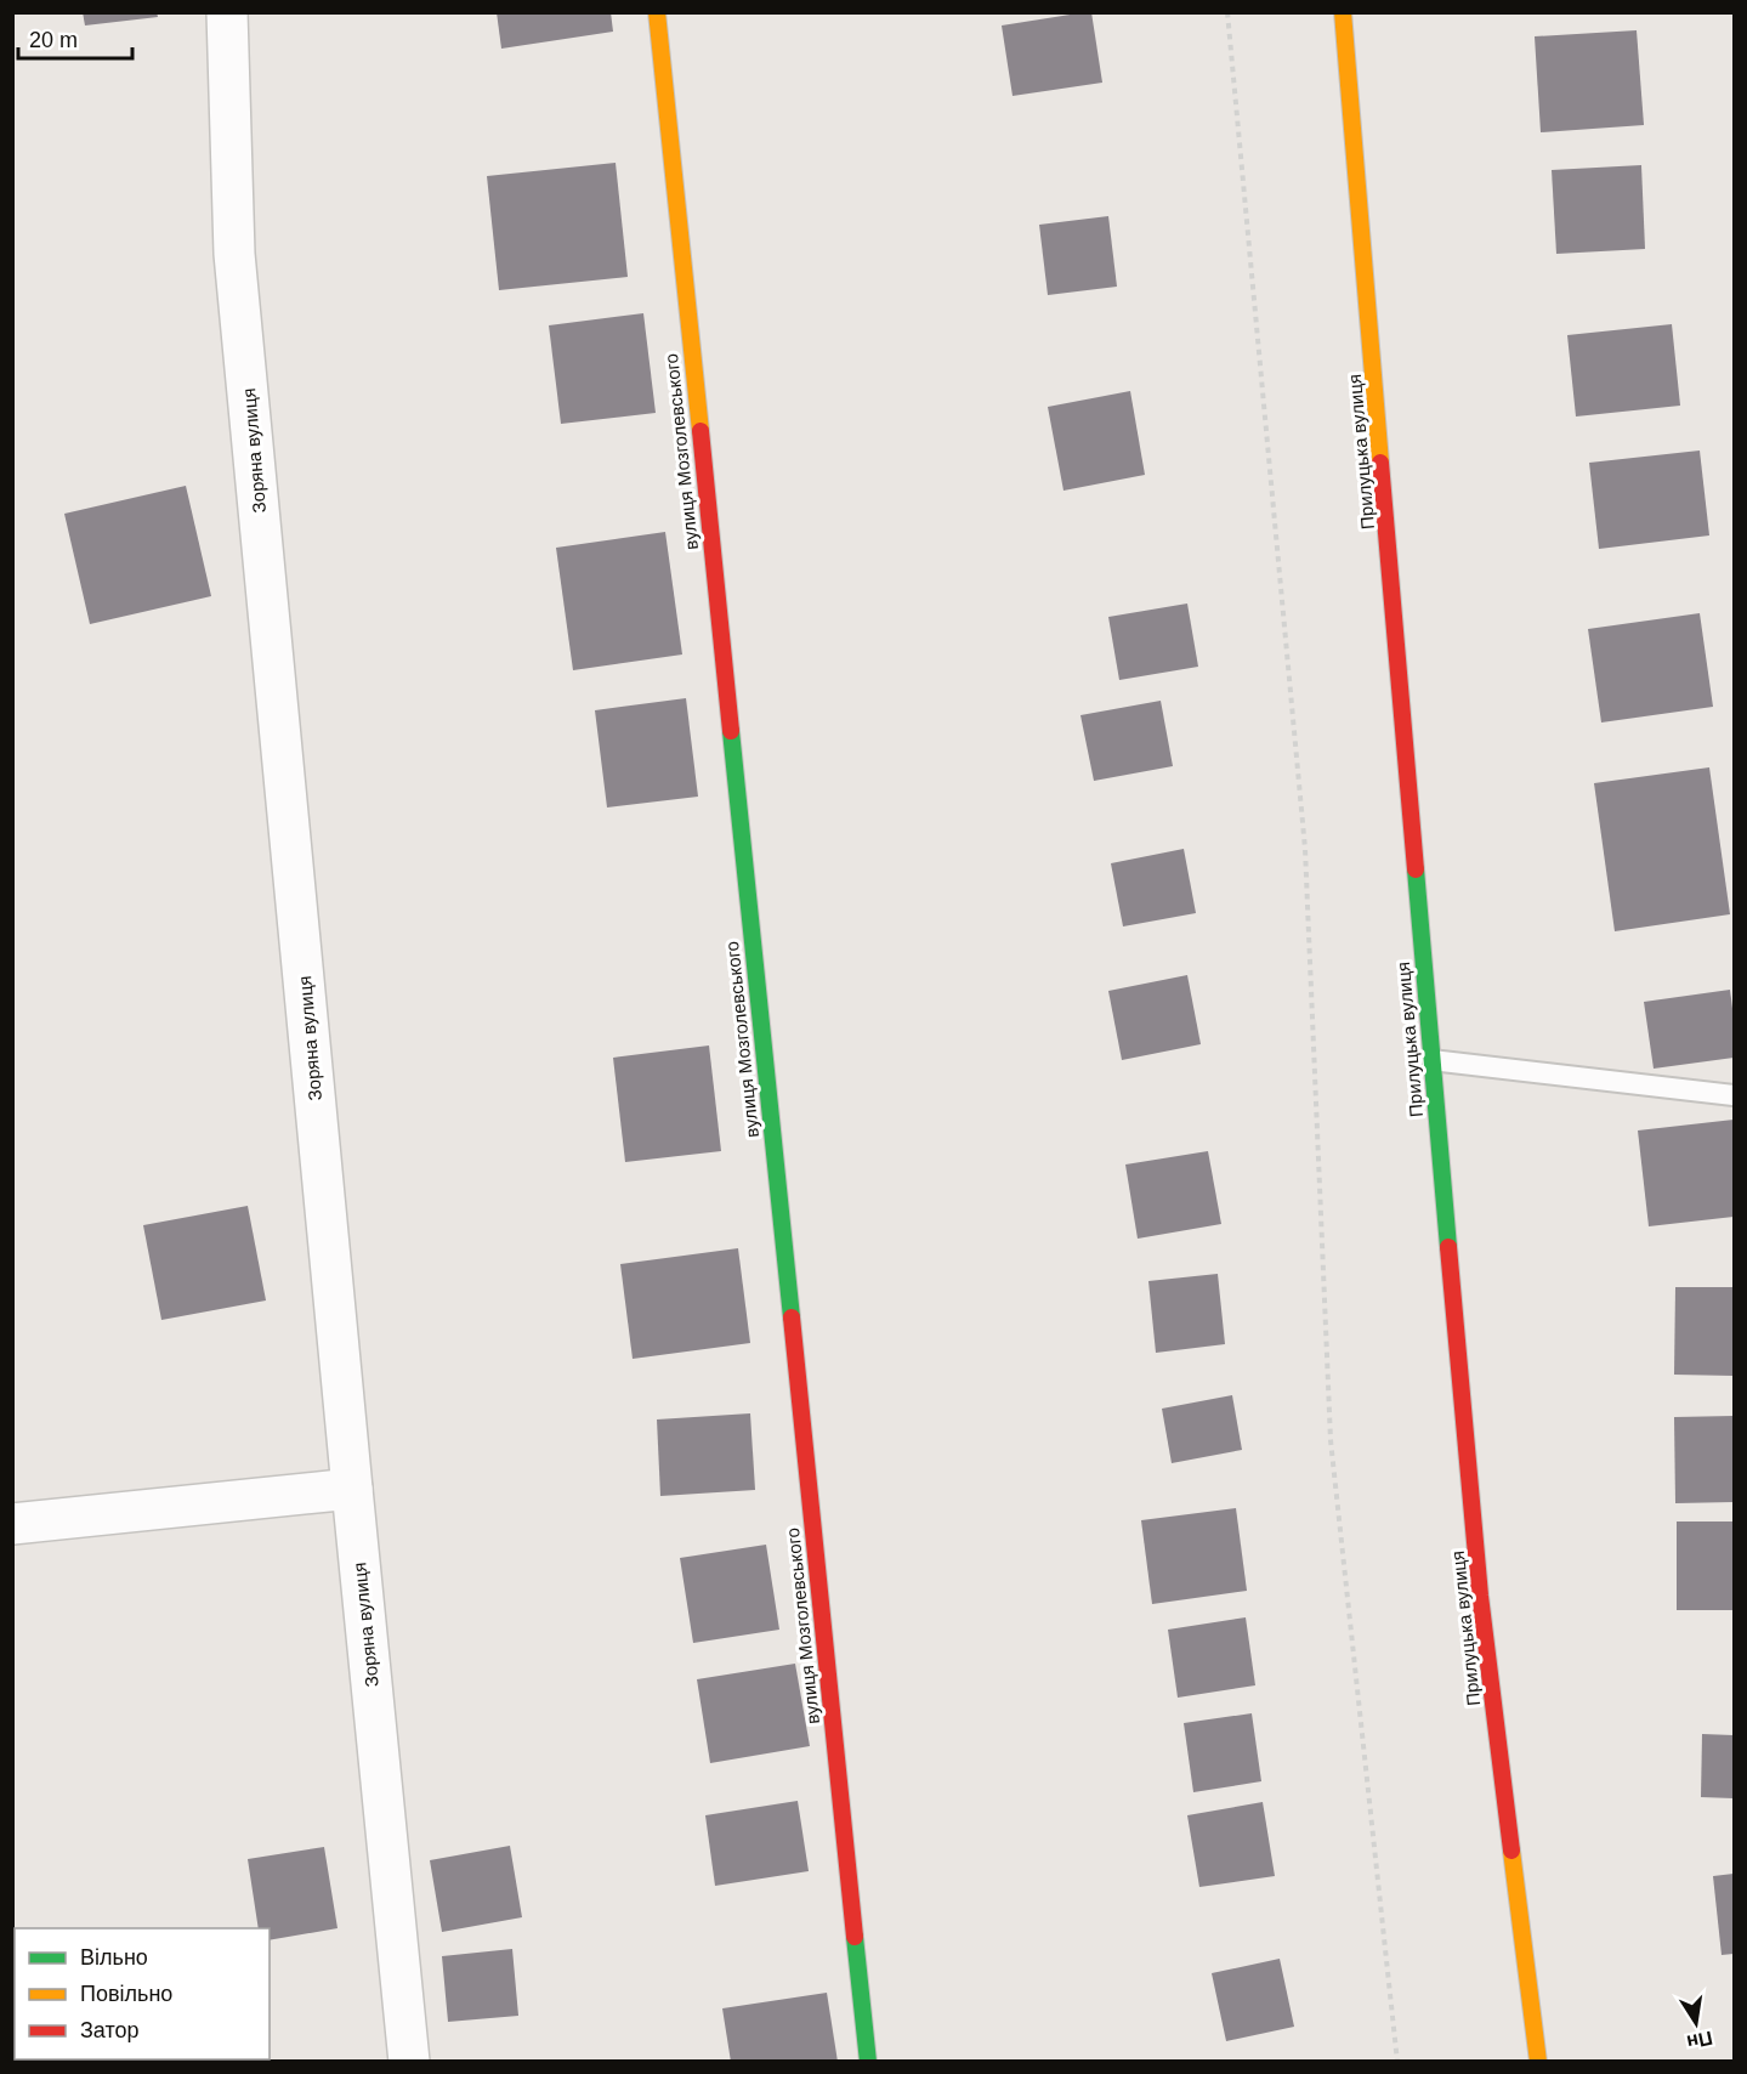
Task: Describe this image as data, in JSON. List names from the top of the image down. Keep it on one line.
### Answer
{"streets":{"main road":["вулиця Мозголевського","Прилуцька вулиця"],"street":["Зоряна вулиця"]},"legend":["Вільно","Повільно","Затор"],"scale_bar":"20 m","north":"bottom"}
